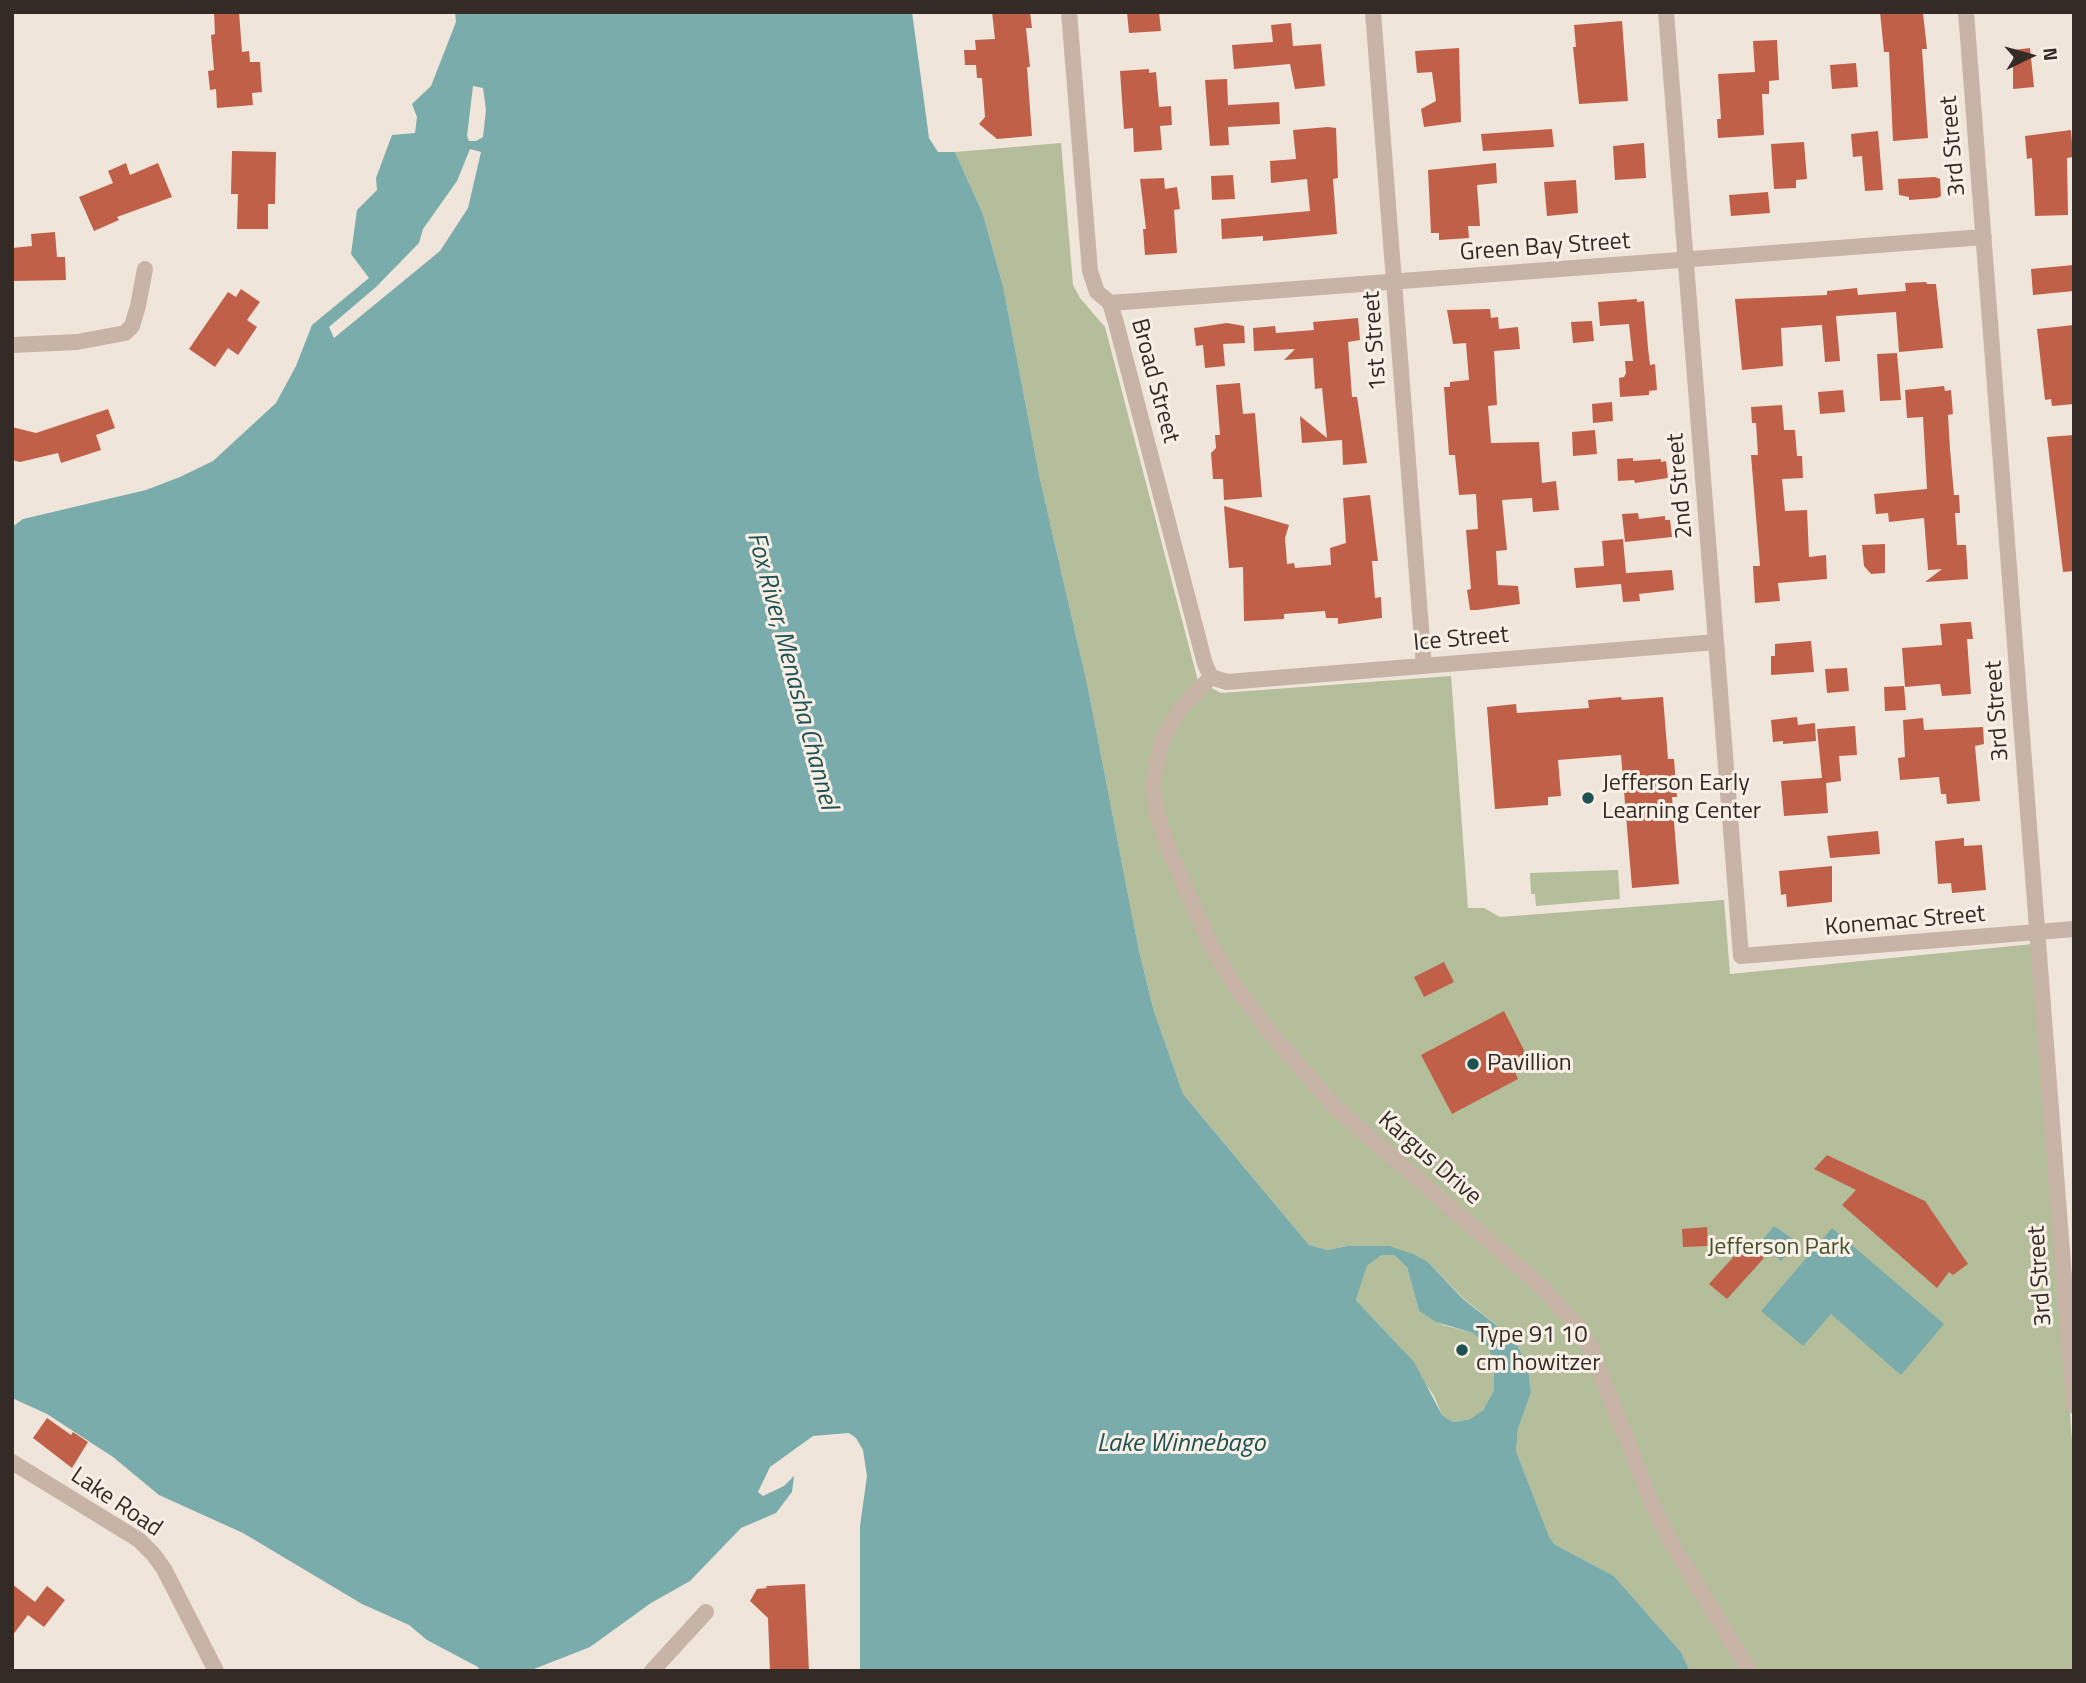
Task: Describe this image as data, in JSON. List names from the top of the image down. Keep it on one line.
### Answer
{"streets":{"street":["3rd Street","Green Bay Street","1st Street","Broad Street","2nd Street","Ice Street","Konemac Street","Kargus Drive","Lake Road"]},"crossings":[["3rd Street","Green Bay Street"],["3rd Street","Konemac Street"],["Green Bay Street","1st Street"],["Green Bay Street","Broad Street"],["Green Bay Street","2nd Street"],["1st Street","Ice Street"],["Broad Street","Ice Street"],["Broad Street","Kargus Drive"],["2nd Street","Ice Street"],["2nd Street","Konemac Street"],["Ice Street","Kargus Drive"]],"water":["Fox River, Menasha Channel","Lake Winnebago"],"parks":["Jefferson Park"],"places":["Jefferson Early Learning Center","Pavillion","Type 91 10 cm howitzer"],"north":"right"}
